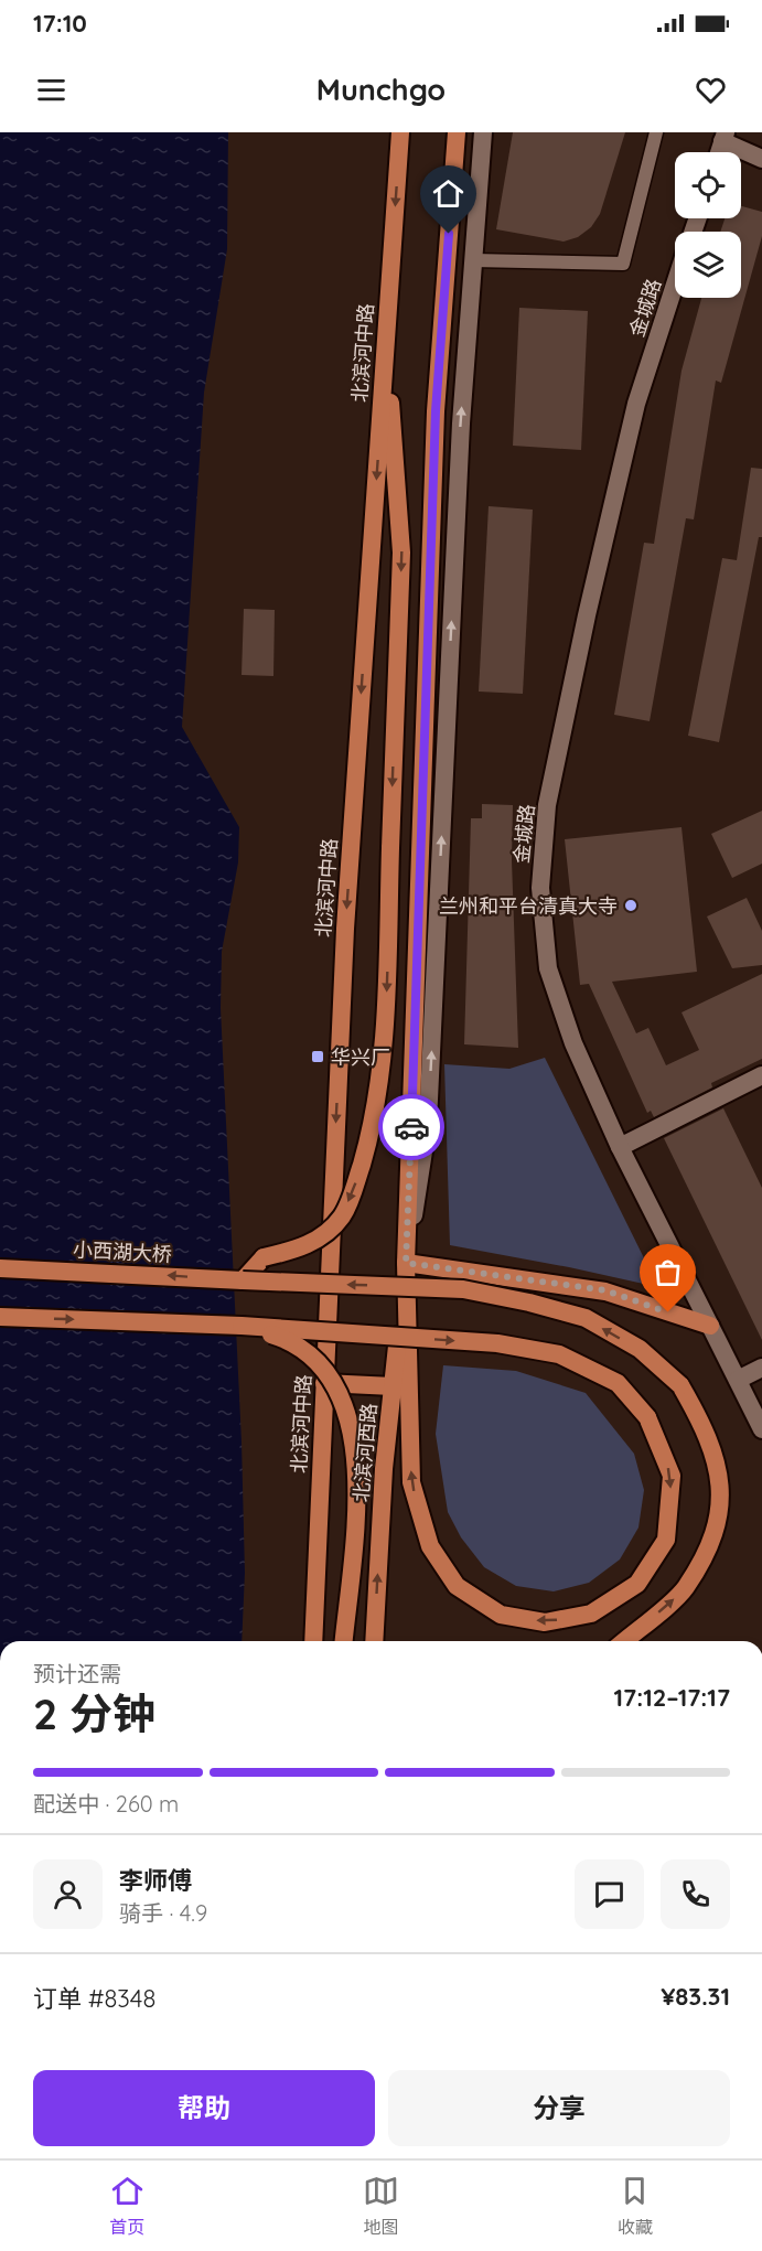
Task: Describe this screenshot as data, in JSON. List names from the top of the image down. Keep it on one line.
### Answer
{"streets":{"main road":["北滨河中路","小西湖大桥","北滨河西路"],"street":["金城路"]},"one_way":["北滨河西路"],"places":{"other":["兰州和平台清真大寺"],"transit":["华兴厂"]},"page":{"status":"17:10","header":"Munchgo","heading":["2 分钟","预计还需","17:12–17:17"],"panel":["李师傅","骑手 · 4.9","订单 #8348","¥83.31"],"bar":"配送中 · 260 m","buttons":["帮助","分享"],"tabs":["首页","地图","收藏"]}}
